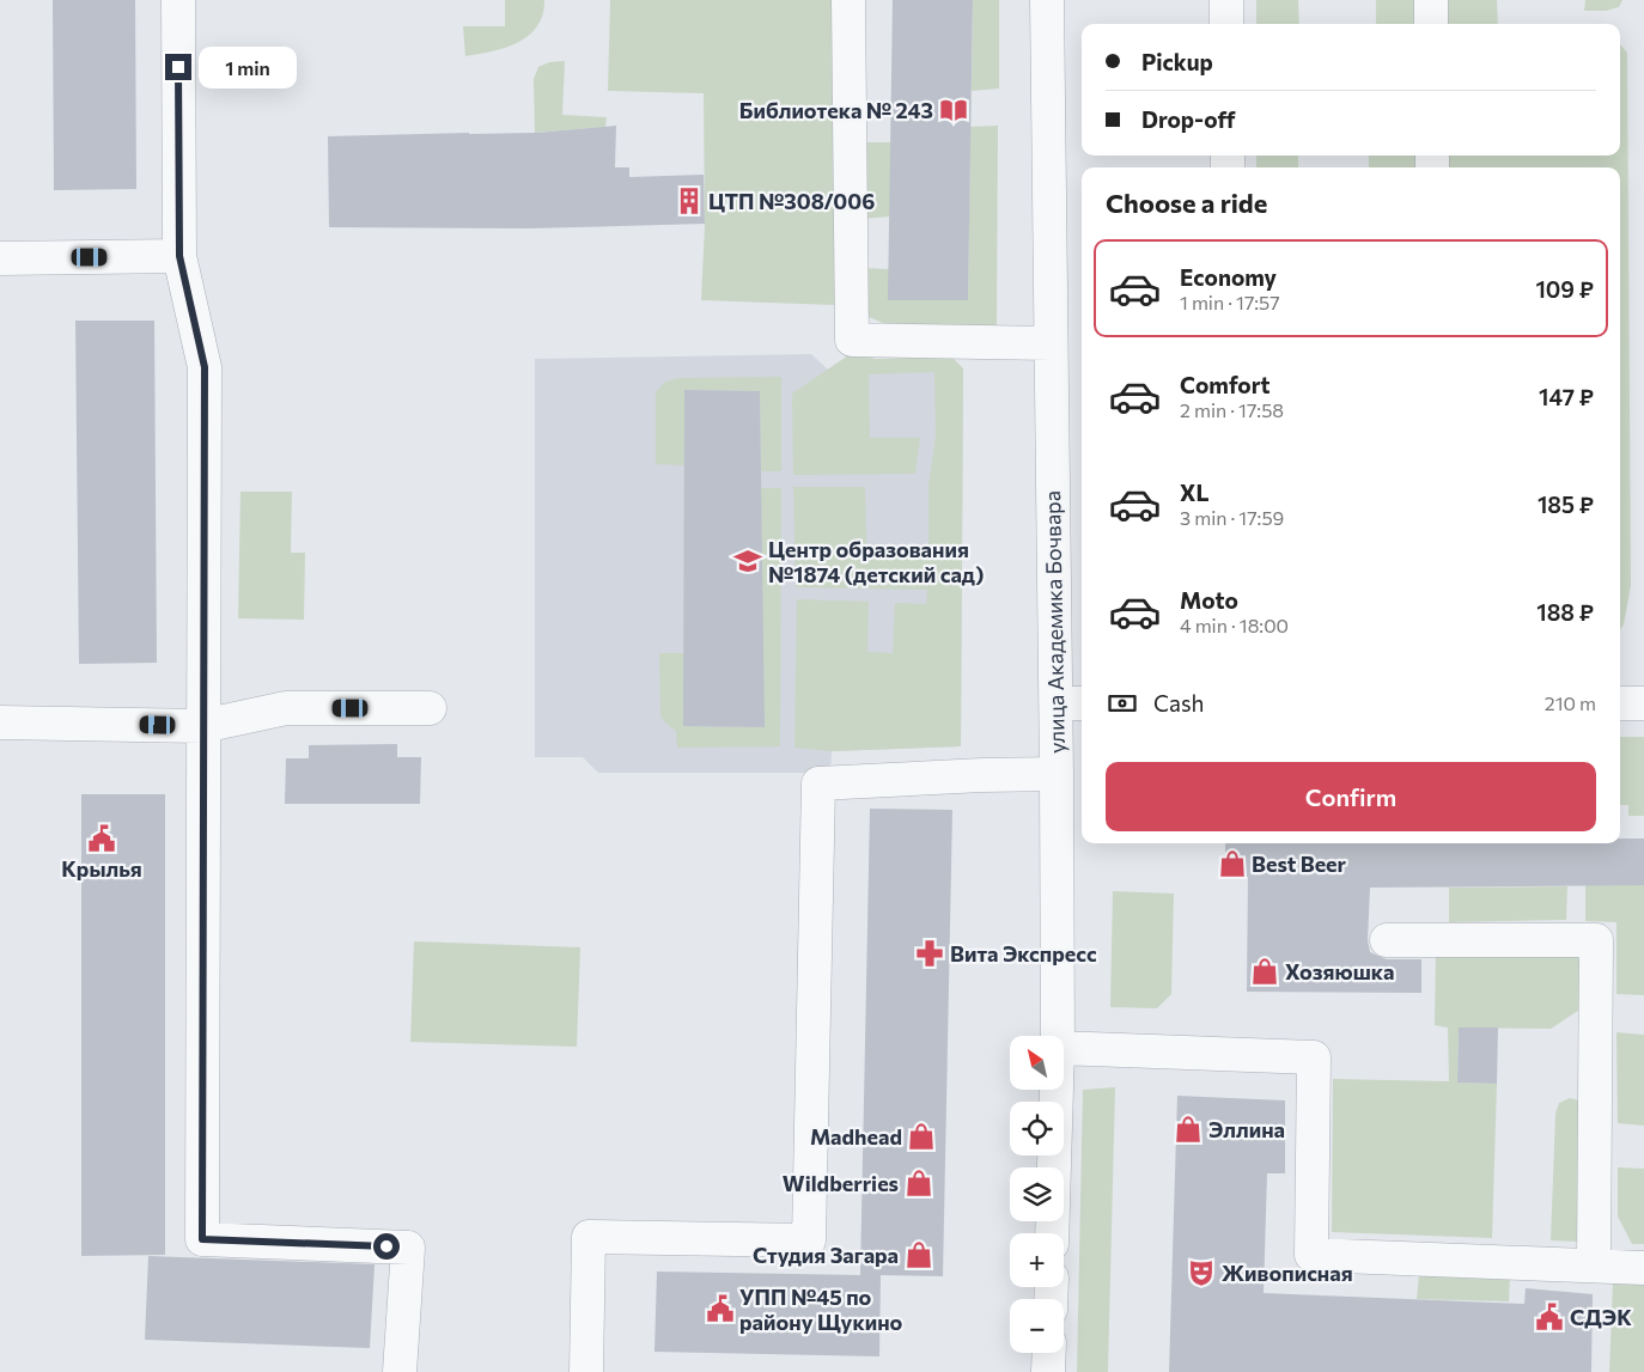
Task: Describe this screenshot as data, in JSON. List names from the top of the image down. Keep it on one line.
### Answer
{"streets":{"street":["улица Академика Бочвара"]},"places":{"library":["Библиотека № 243"],"building":["ЦТП №308/006"],"school or university":["Центр образования №1874 (детский сад)"],"public building":["Крылья","УПП №45 по району Щукино","СДЭК"],"shop":["Best Beer","Хозяюшка","Эллина","Madhead","Wildberries","Студия Загара"],"pharmacy":["Вита Экспресс"],"theatre":["Живописная"]},"north":"top left","page":{"banner":["Pickup","Drop-off"],"bubble":"1 min","heading":"Choose a ride","list":[{"name":"Economy","note":"1 min · 17:57","value":"109 ₽"},{"name":"Comfort","note":"2 min · 17:58","value":"147 ₽"},{"name":"XL","note":"3 min · 17:59","value":"185 ₽"},{"name":"Moto","note":"4 min · 18:00","value":"188 ₽"}],"pay":["Cash","210 m"],"buttons":"Confirm","map_buttons":["+","−"]}}
